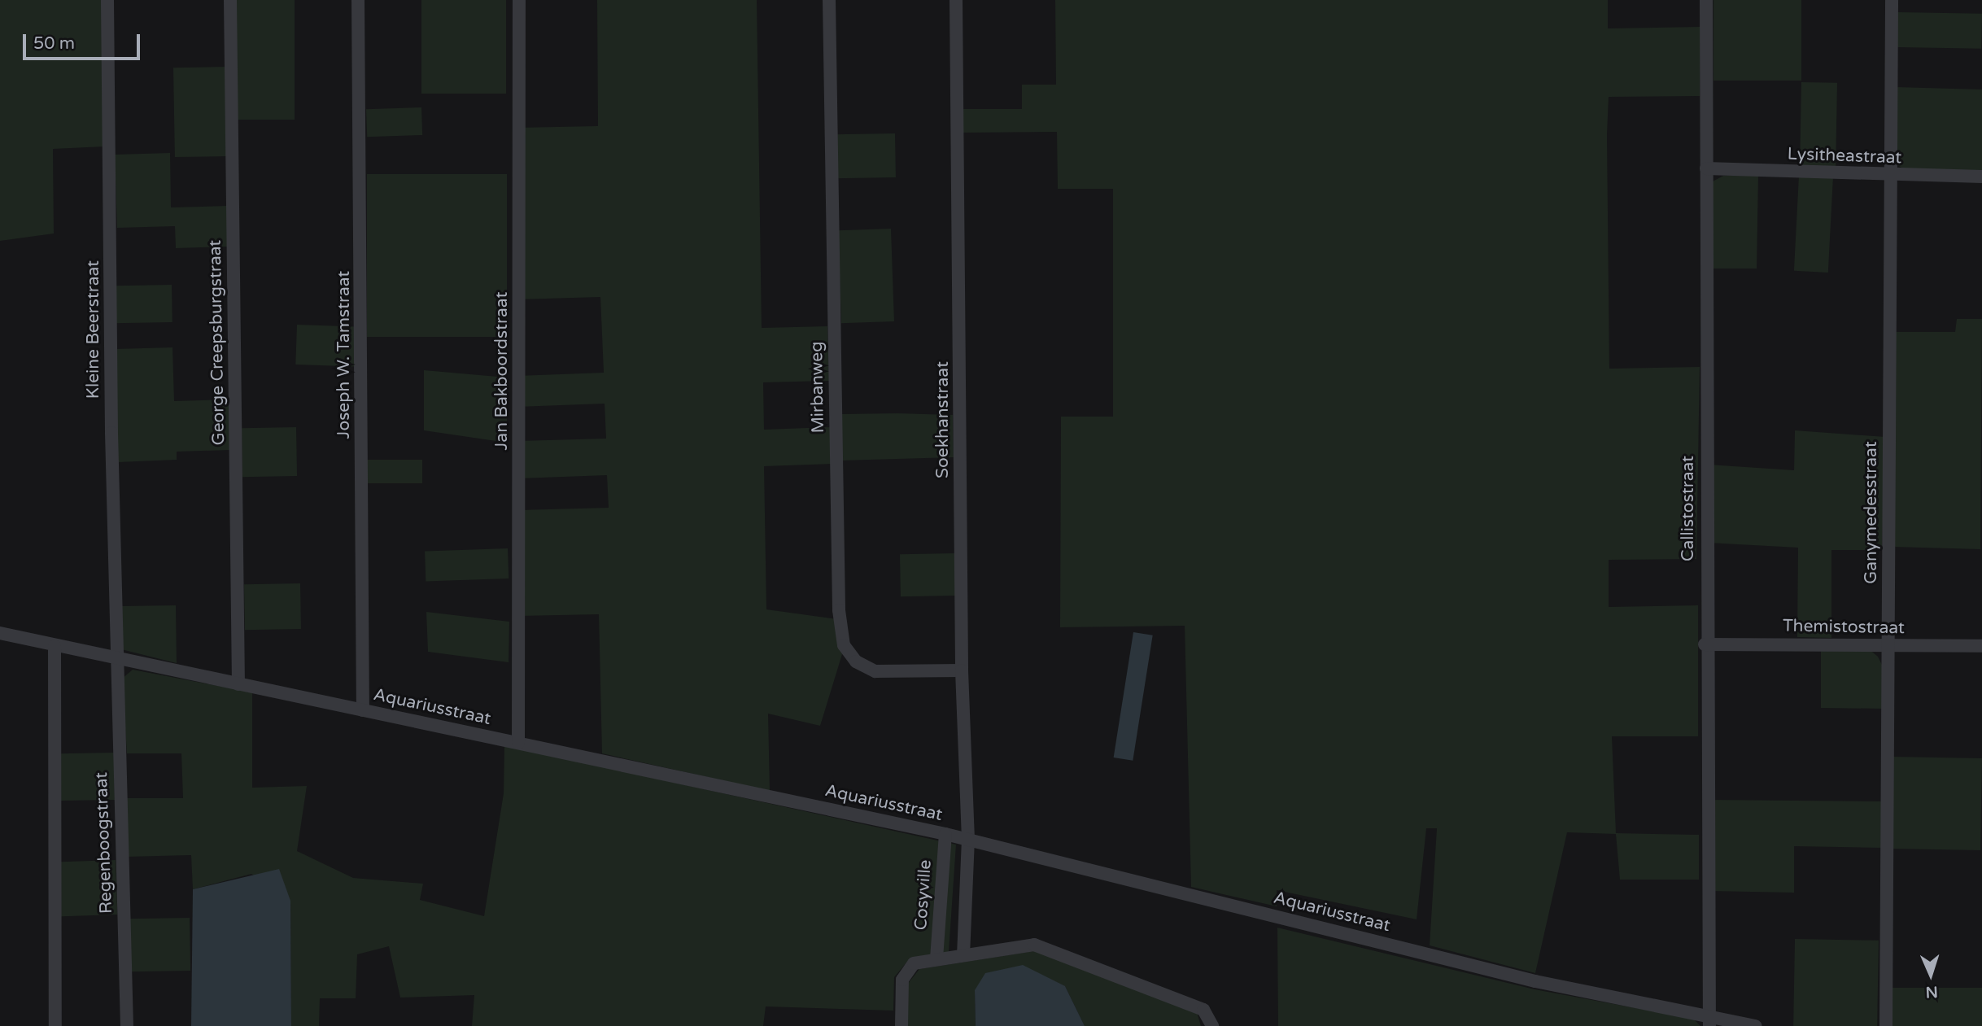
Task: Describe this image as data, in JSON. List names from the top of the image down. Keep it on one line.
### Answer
{"streets":{"street":["Lysitheastraat","Kleine Beerstraat","George Creepsburgstraat","Joseph W. Tamstraat","Jan Bakboordstraat","Mirbanweg","Soekhanstraat","Callistostraat","Ganymedesstraat","Themistostraat","Aquariusstraat","Regenboogstraat","Cosyville"]},"crossings":[["Lysitheastraat","Callistostraat"],["Lysitheastraat","Ganymedesstraat"],["Kleine Beerstraat","Aquariusstraat"],["Kleine Beerstraat","Regenboogstraat"],["George Creepsburgstraat","Aquariusstraat"],["Joseph W. Tamstraat","Aquariusstraat"],["Jan Bakboordstraat","Aquariusstraat"],["Mirbanweg","Soekhanstraat"],["Soekhanstraat","Aquariusstraat"],["Callistostraat","Themistostraat"],["Callistostraat","Aquariusstraat"],["Ganymedesstraat","Themistostraat"],["Aquariusstraat","Regenboogstraat"],["Aquariusstraat","Cosyville"]],"scale_bar":"50 m","north":"bottom"}
